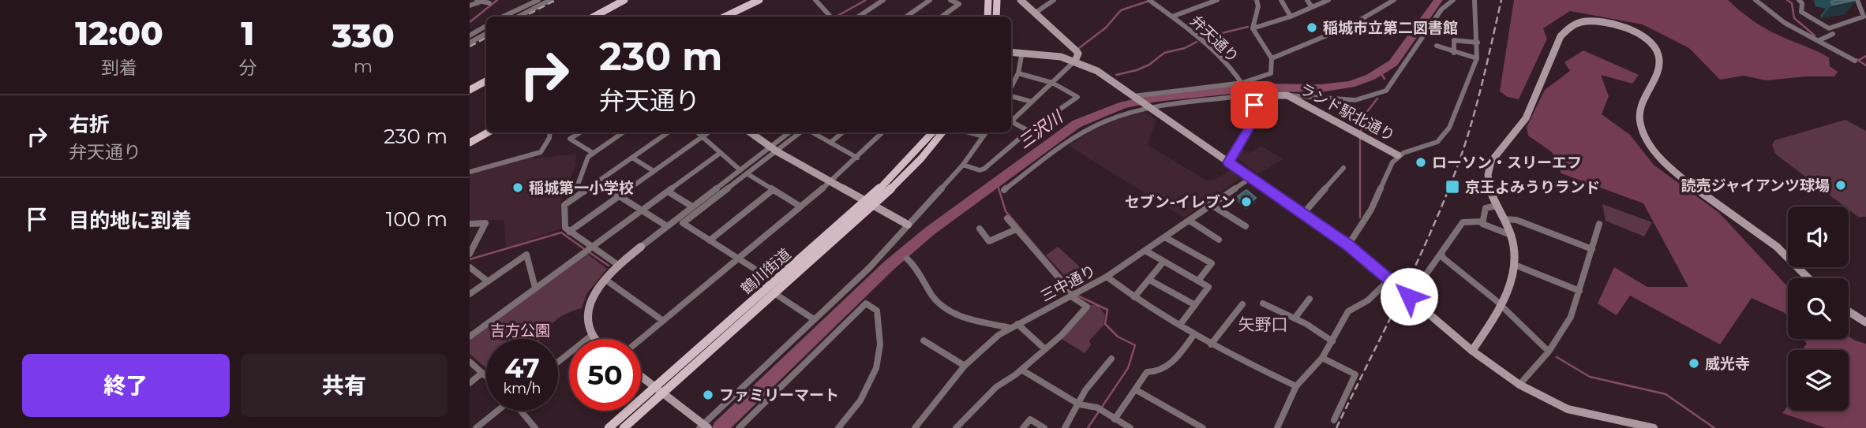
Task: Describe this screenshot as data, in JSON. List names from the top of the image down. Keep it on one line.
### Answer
{"streets":{"main road":["鶴川街道"],"street":["弁天通り","ランド駅北通り","三中通り"]},"crossings":[["弁天通り","ランド駅北通り"]],"districts":["矢野口"],"water":["三沢川"],"parks":["吉方公園"],"places":{"other":["稲城市立第二図書館","ローソン・スリーエフ","読売ジャイアンツ球場","稲城第一小学校","セブン-イレブン","威光寺","ファミリーマート"],"transit":["京王よみうりランド"]},"page":{"eta":["12:00","到着","1","分","330","m"],"turn":["230 m","弁天通り"],"list":[{"name":"右折","note":"弁天通り","value":"230 m"},{"name":"目的地に到着","value":"100 m"}],"speed":"47 km/h","limit":"50","buttons":["終了","共有"]}}
